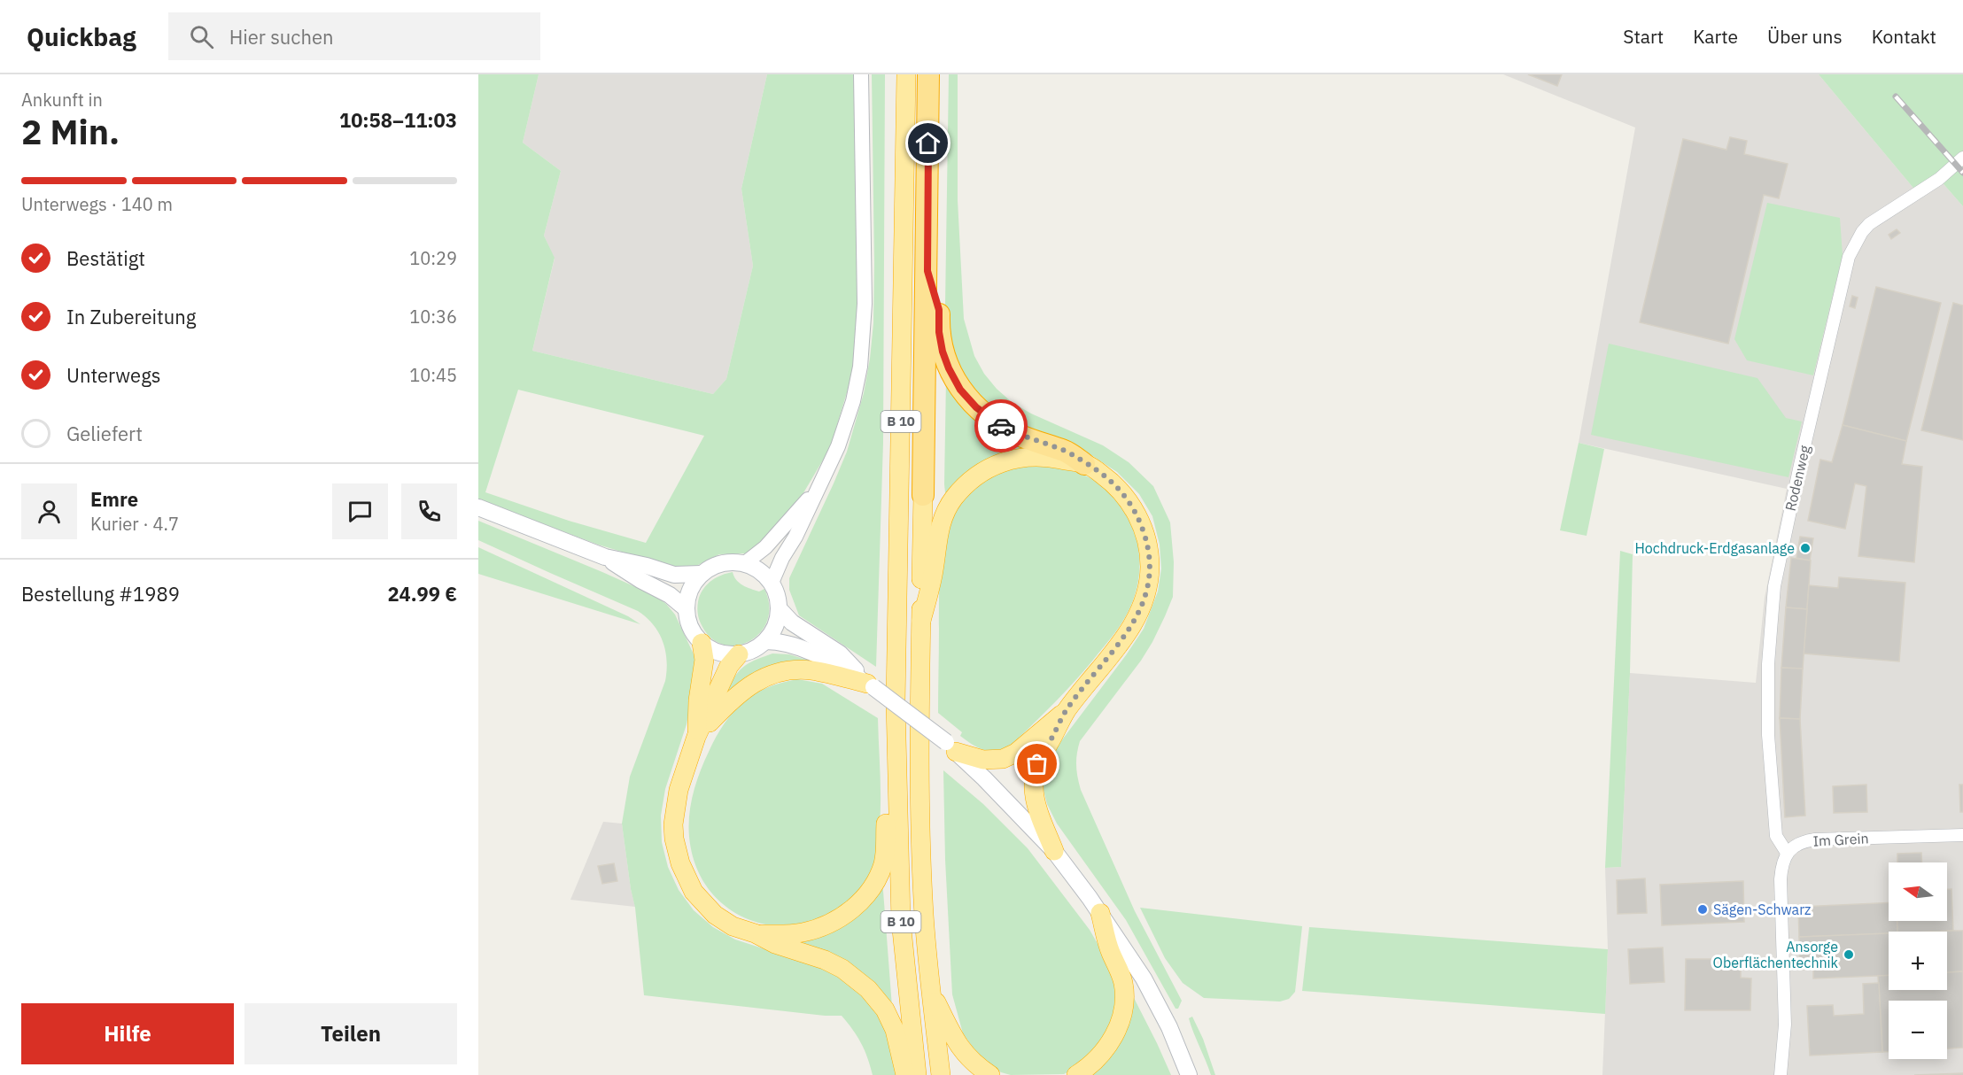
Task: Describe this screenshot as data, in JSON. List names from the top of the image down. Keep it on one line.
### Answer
{"streets":{"highway":["B 10"],"street":["Rodenweg","Im Grein"]},"crossings":[["Rodenweg","Im Grein"]],"places":["Hochdruck-Erdgasanlage","Sägen-Schwarz","Ansorge Oberflächentechnik"],"north":"left","page":{"header":"Quickbag","search":"Hier suchen","nav":["Start","Karte","Über uns","Kontakt"],"heading":["2 Min.","Ankunft in","10:58–11:03"],"panel":["Emre","Kurier · 4.7","Bestellung #1989","24.99 €"],"bar":"Unterwegs · 140 m","list":[["Bestätigt","10:29"],["In Zubereitung","10:36"],["Unterwegs","10:45"],"Geliefert"],"map_buttons":["+","−"],"buttons":["Hilfe","Teilen"]}}
